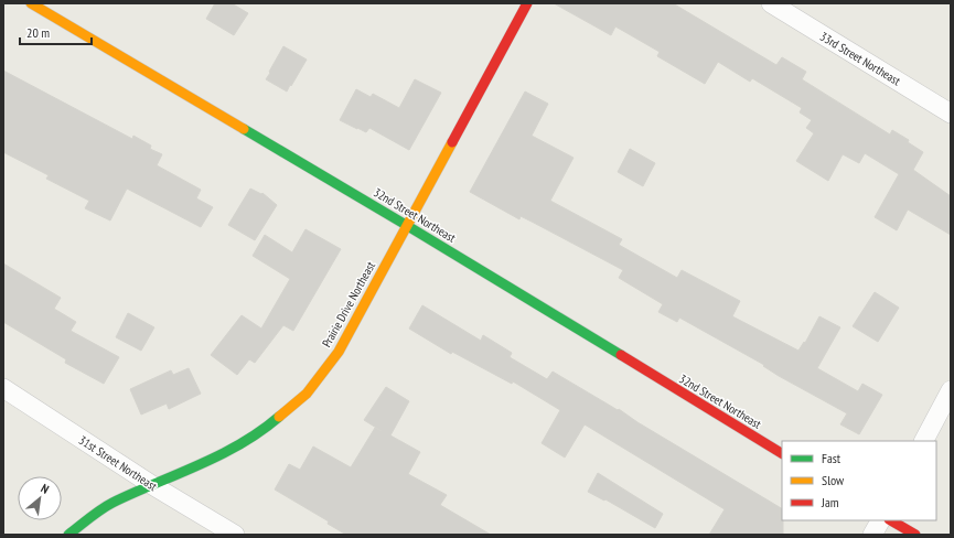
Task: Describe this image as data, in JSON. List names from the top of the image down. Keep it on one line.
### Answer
{"streets":{"main road":["32nd Street Northeast","Prairie Drive Northeast"],"street":["33rd Street Northeast","31st Street Northeast"]},"crossings":[["32nd Street Northeast","Prairie Drive Northeast"],["Prairie Drive Northeast","31st Street Northeast"]],"legend":["Fast","Slow","Jam"],"scale_bar":"20 m","north":"top right"}
